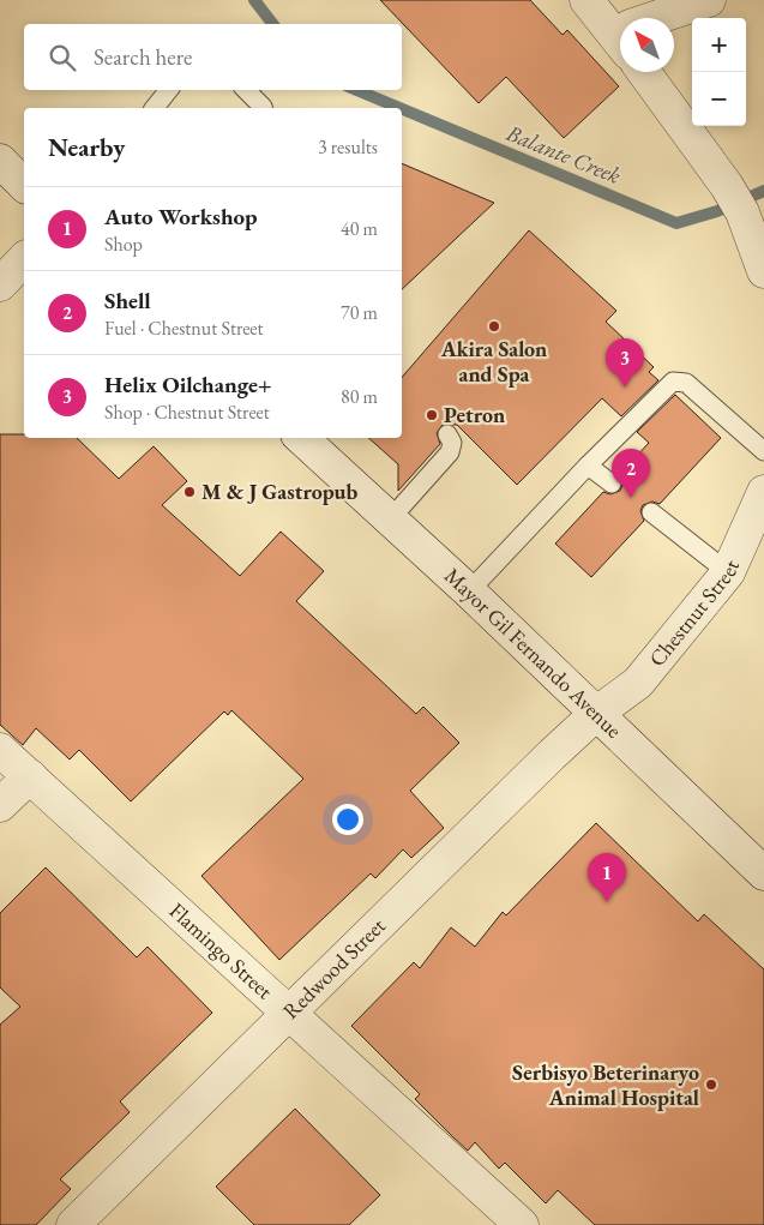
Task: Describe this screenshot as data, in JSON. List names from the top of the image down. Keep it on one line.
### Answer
{"streets":{"street":["Chestnut Street","Mayor Gil Fernando Avenue","Flamingo Street","Redwood Street"]},"crossings":[["Chestnut Street","Mayor Gil Fernando Avenue"],["Chestnut Street","Redwood Street"],["Mayor Gil Fernando Avenue","Redwood Street"],["Flamingo Street","Redwood Street"]],"water":["Balante Creek"],"places":["Akira Salon and Spa","Petron","M & J Gastropub","Serbisyo Beterinaryo Animal Hospital"],"north":"top left","page":{"map_buttons":["+","−"],"search":"Search here","heading":["Nearby","3 results"],"list":[{"mark":"1","name":"Auto Workshop","note":"Shop","value":"40 m"},{"mark":"2","name":"Shell","note":"Fuel · Chestnut Street","value":"70 m"},{"mark":"3","name":"Helix Oilchange+","note":"Shop · Chestnut Street","value":"80 m"}],"pins":["3","2","1"]}}
